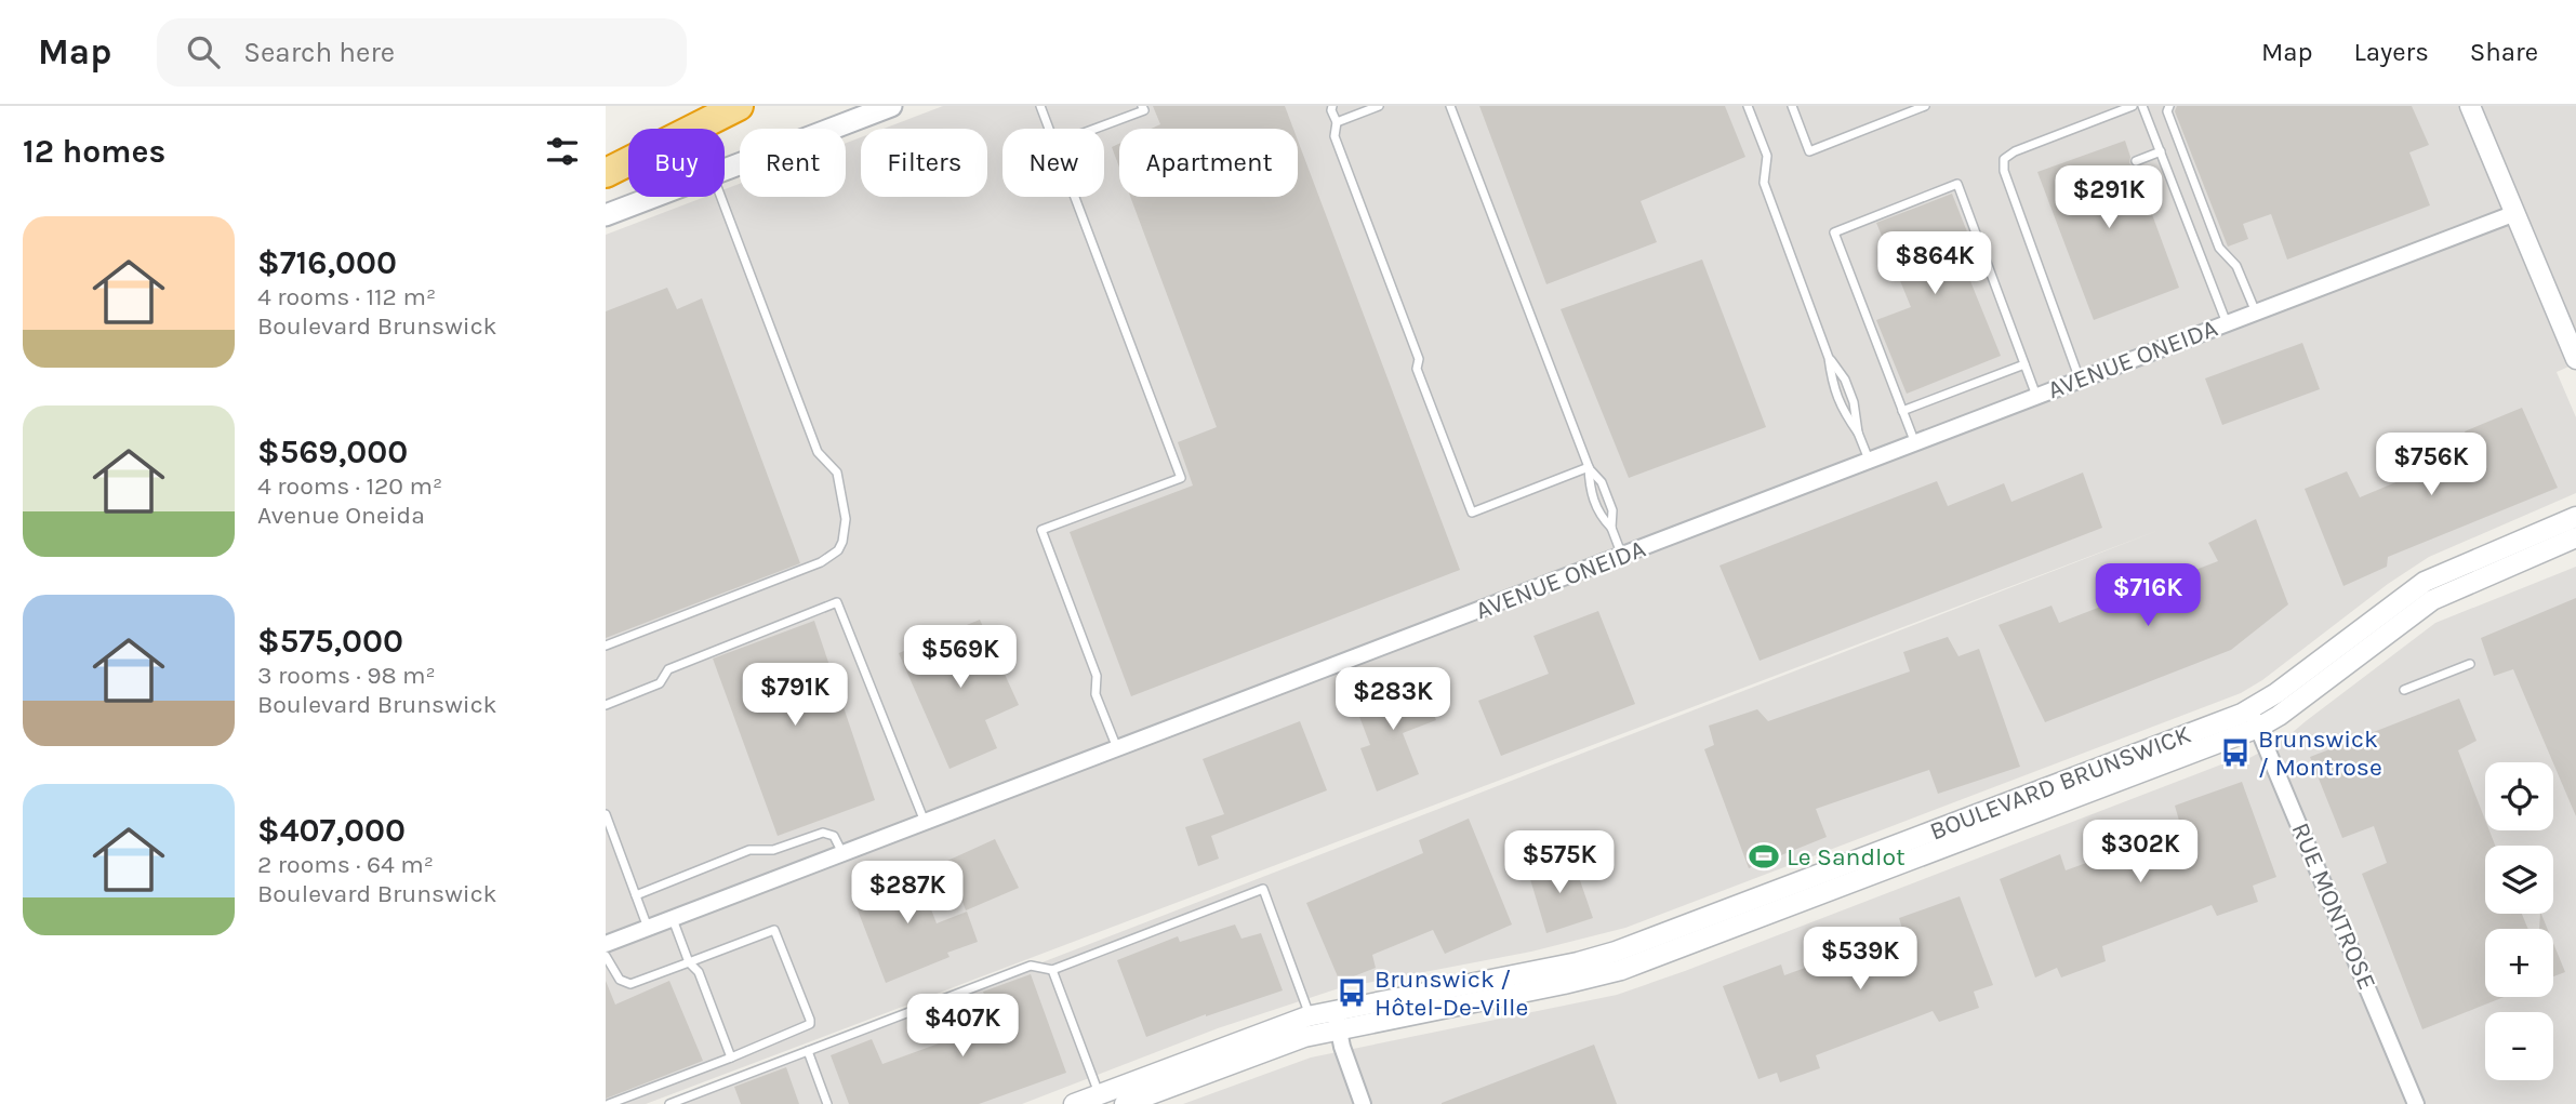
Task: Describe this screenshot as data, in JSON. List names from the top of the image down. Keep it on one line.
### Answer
{"streets":{"street":["AVENUE ONEIDA","BOULEVARD BRUNSWICK","RUE MONTROSE"]},"crossings":[["BOULEVARD BRUNSWICK","RUE MONTROSE"]],"places":{"bus stop":["Brunswick / Montrose","Brunswick / Hôtel-De-Ville"],"sports":["Le Sandlot"]},"page":{"header":"Map","search":"Search here","nav":["Map","Layers","Share"],"heading":"12 homes","chip":["Buy","Rent","Filters","New","Apartment"],"price":["$291K","$864K","$756K","$716K","$569K","$791K","$283K","$302K","$575K","$287K","$539K","$407K"],"list":[{"name":"$716,000","note":"4 rooms · 112 m² · Boulevard Brunswick"},{"name":"$569,000","note":"4 rooms · 120 m² · Avenue Oneida"},{"name":"$575,000","note":"3 rooms · 98 m² · Boulevard Brunswick"},{"name":"$407,000","note":"2 rooms · 64 m² · Boulevard Brunswick"}],"map_buttons":["+","−"]}}
